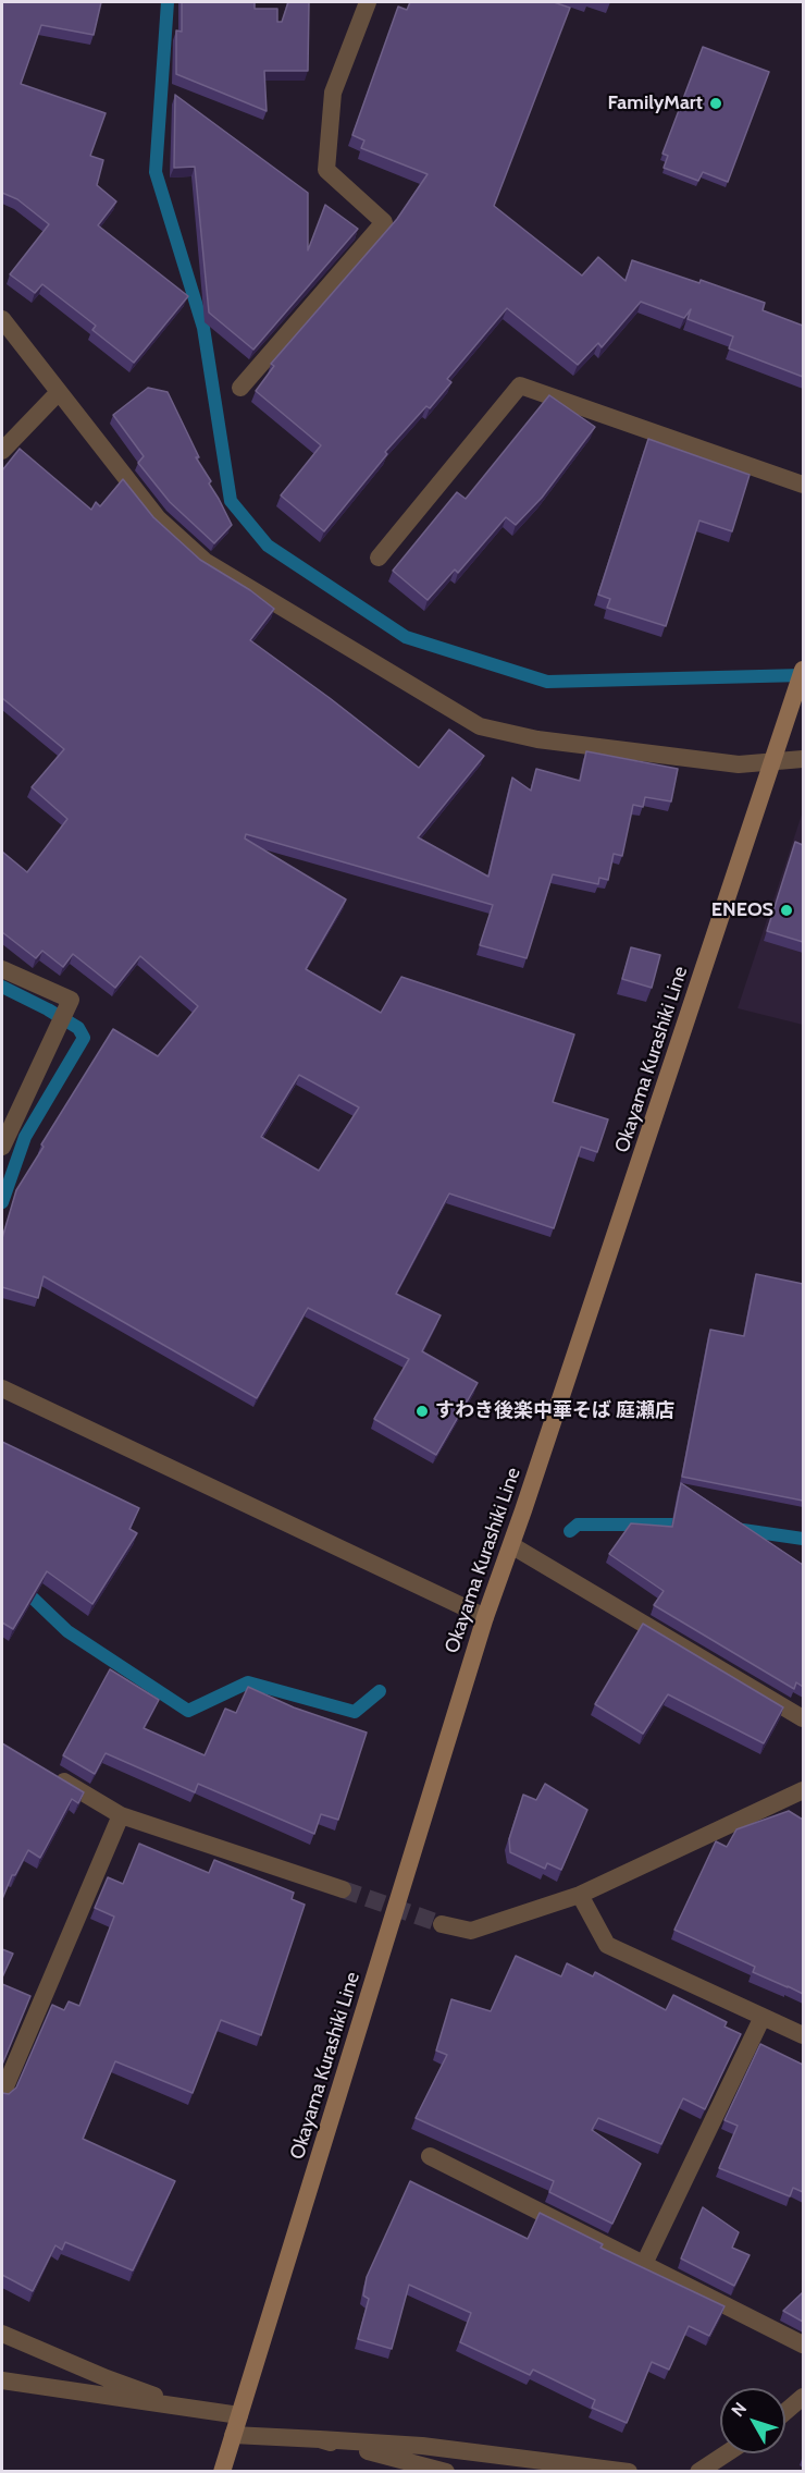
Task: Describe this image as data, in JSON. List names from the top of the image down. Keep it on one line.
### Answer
{"streets":{"main road":["Okayama Kurashiki Line"]},"places":["FamilyMart","ENEOS","すわき後楽中華そば 庭瀬店"],"north":"top left"}
